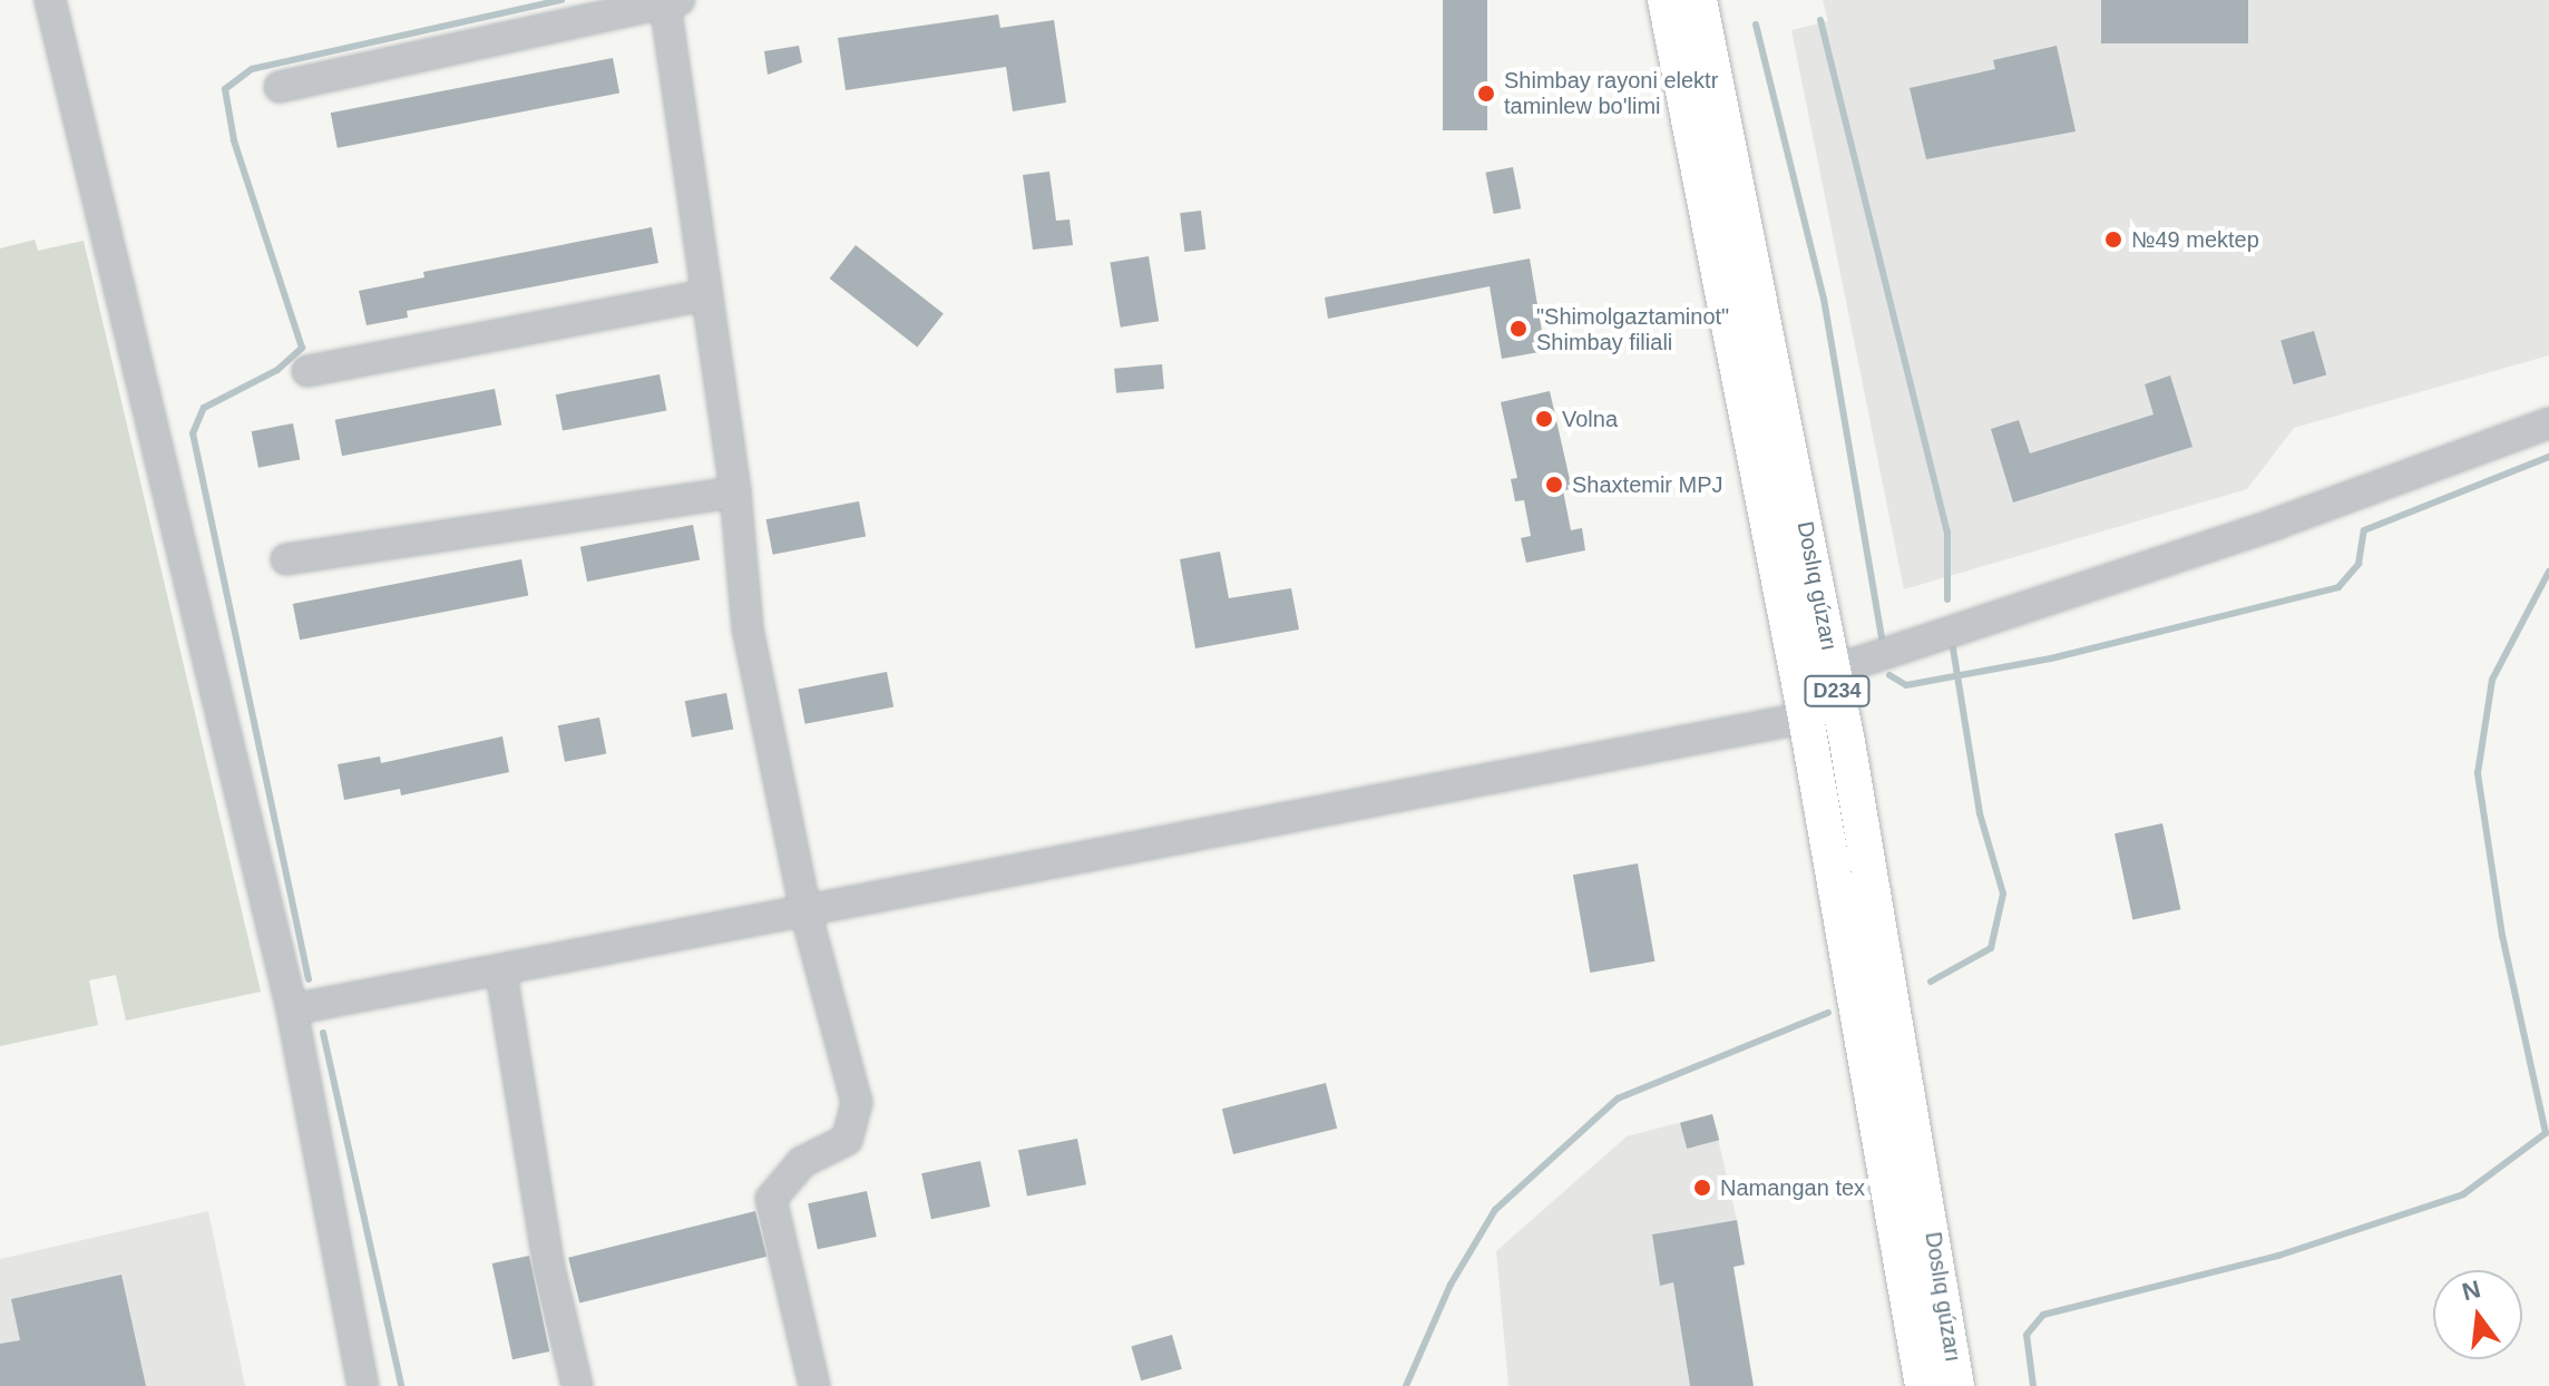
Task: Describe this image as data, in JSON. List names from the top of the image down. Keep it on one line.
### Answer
{"streets":{"main road":["Doslıq gúzarı","D234"]},"places":["Shimbay rayoni elektr taminlew bo'limi","№49 mektep","\"Shimolgaztaminot\" Shimbay filiali","Volna","Shaxtemir MPJ","Namangan tex"],"north":"top"}
